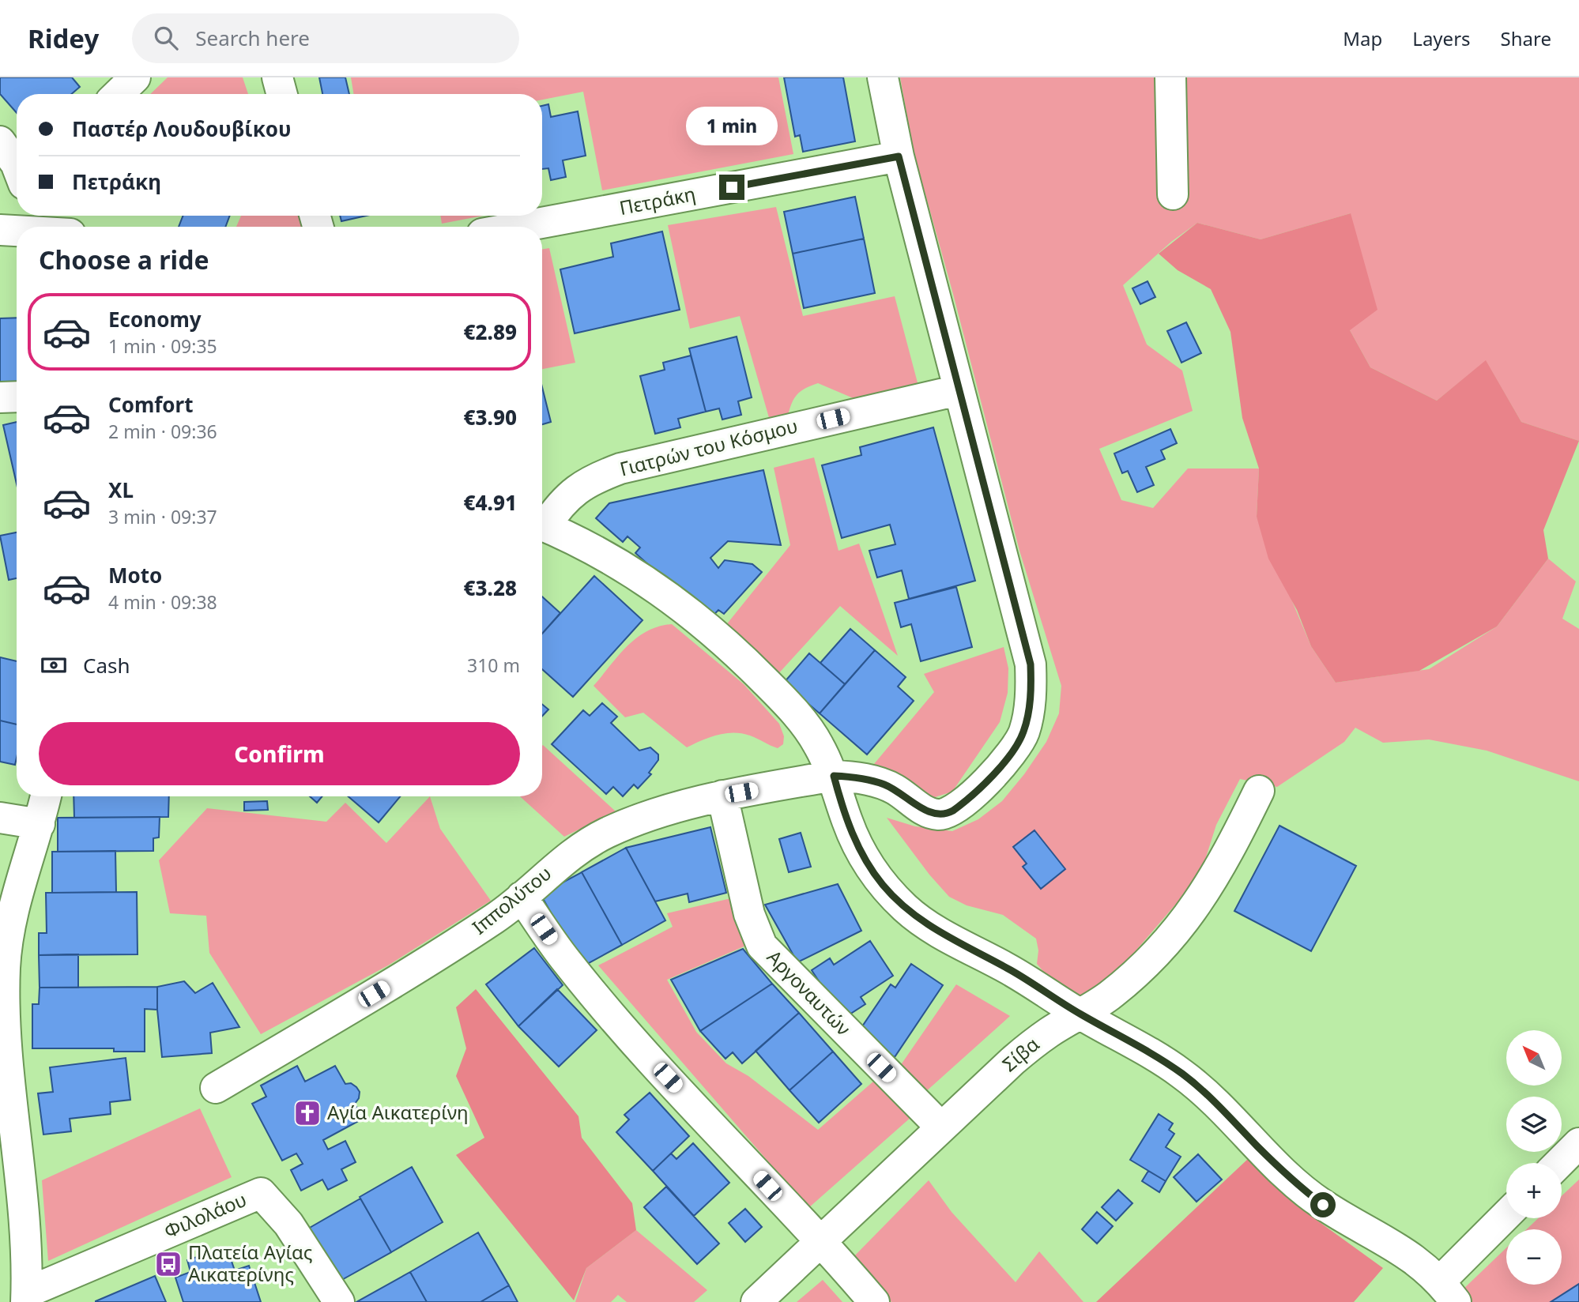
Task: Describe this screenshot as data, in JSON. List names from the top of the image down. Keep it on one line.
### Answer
{"streets":{"street":["Πετράκη","Γιατρών του Κόσμου","Ιππολύτου","Αργοναυτών","Σίβα","Φιλολάου"]},"crossings":[["Γιατρών του Κόσμου","Ιππολύτου"],["Ιππολύτου","Αργοναυτών"],["Αργοναυτών","Σίβα"]],"places":{"church":["Αγία Αικατερίνη"],"bus stop":["Πλατεία Αγίας Αικατερίνης"]},"north":"top left","page":{"header":"Ridey","search":"Search here","nav":["Map","Layers","Share"],"banner":["Παστέρ Λουδουβίκου","Πετράκη"],"bubble":"1 min","heading":"Choose a ride","list":[{"name":"Economy","note":"1 min · 09:35","value":"€2.89"},{"name":"Comfort","note":"2 min · 09:36","value":"€3.90"},{"name":"XL","note":"3 min · 09:37","value":"€4.91"},{"name":"Moto","note":"4 min · 09:38","value":"€3.28"}],"pay":["Cash","310 m"],"buttons":"Confirm","map_buttons":["+","−"]}}
